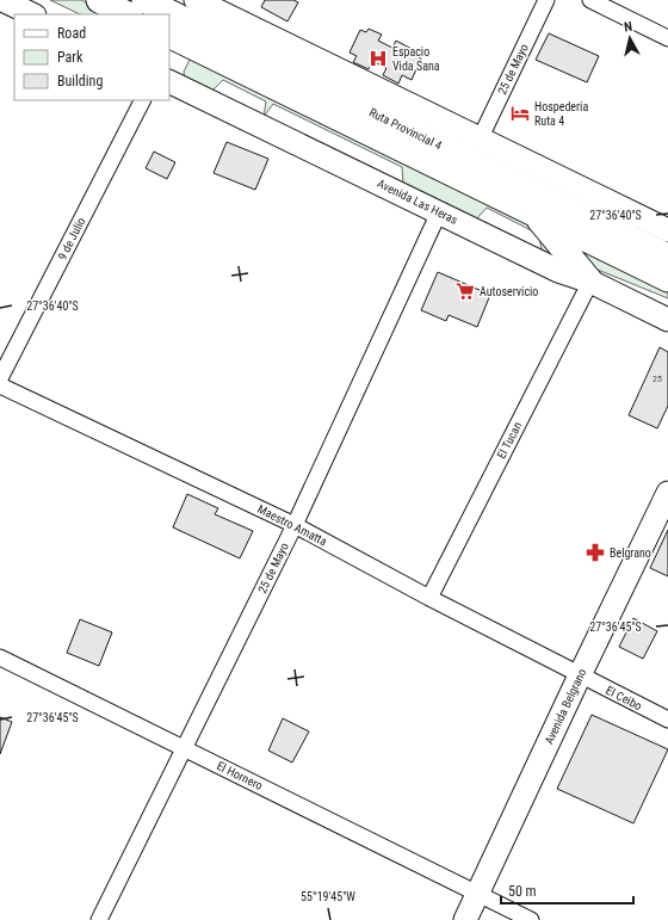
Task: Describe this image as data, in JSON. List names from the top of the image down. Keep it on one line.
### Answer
{"streets":{"main road":["Ruta Provincial 4","Avenida Las Heras","Avenida Belgrano"],"street":["25 de Mayo","9 de Julio","El Tucan","Maestro Amatta","El Ceibo","El Hornero"]},"crossings":[["25 de Mayo","Avenida Las Heras"],["25 de Mayo","Maestro Amatta"],["25 de Mayo","El Hornero"],["Avenida Las Heras","El Tucan"],["El Tucan","Maestro Amatta"],["Maestro Amatta","El Ceibo"],["Maestro Amatta","Avenida Belgrano"],["El Ceibo","Avenida Belgrano"],["Avenida Belgrano","El Hornero"]],"places":{"hospital":["Espacio Vida Sana"],"hotel":["Hospederia Ruta 4"],"supermarket":["Autoservicio"],"pharmacy":["Belgrano"]},"house_numbers":["25"],"legend":["Road","Park","Building"],"scale_bar":"50 m","north":"top","coordinates":["27°36'40\"S","27°36'45\"S","55°19'45\"W"]}
